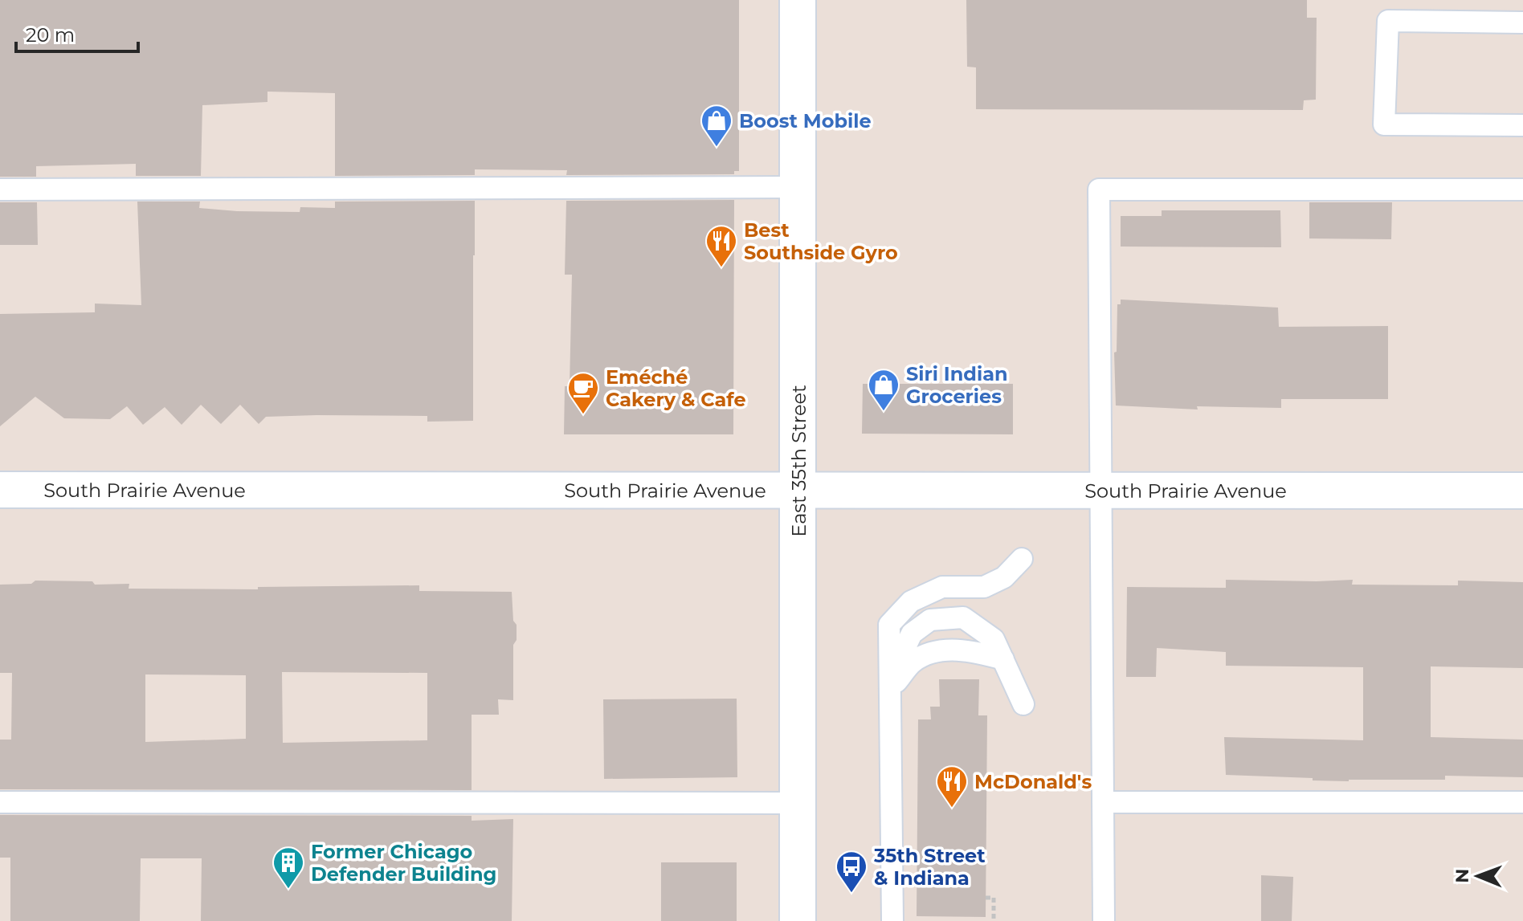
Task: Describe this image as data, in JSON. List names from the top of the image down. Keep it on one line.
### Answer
{"streets":{"street":["East 35th Street","South Prairie Avenue"]},"crossings":[["East 35th Street","South Prairie Avenue"]],"places":{"shop":["Boost Mobile","Siri Indian Groceries"],"restaurant":["Best Southside Gyro","McDonald's"],"cafe":["Eméché Cakery & Cafe"],"building":["Former Chicago Defender Building"],"bus stop":["35th Street & Indiana"]},"scale_bar":"20 m","north":"left"}
